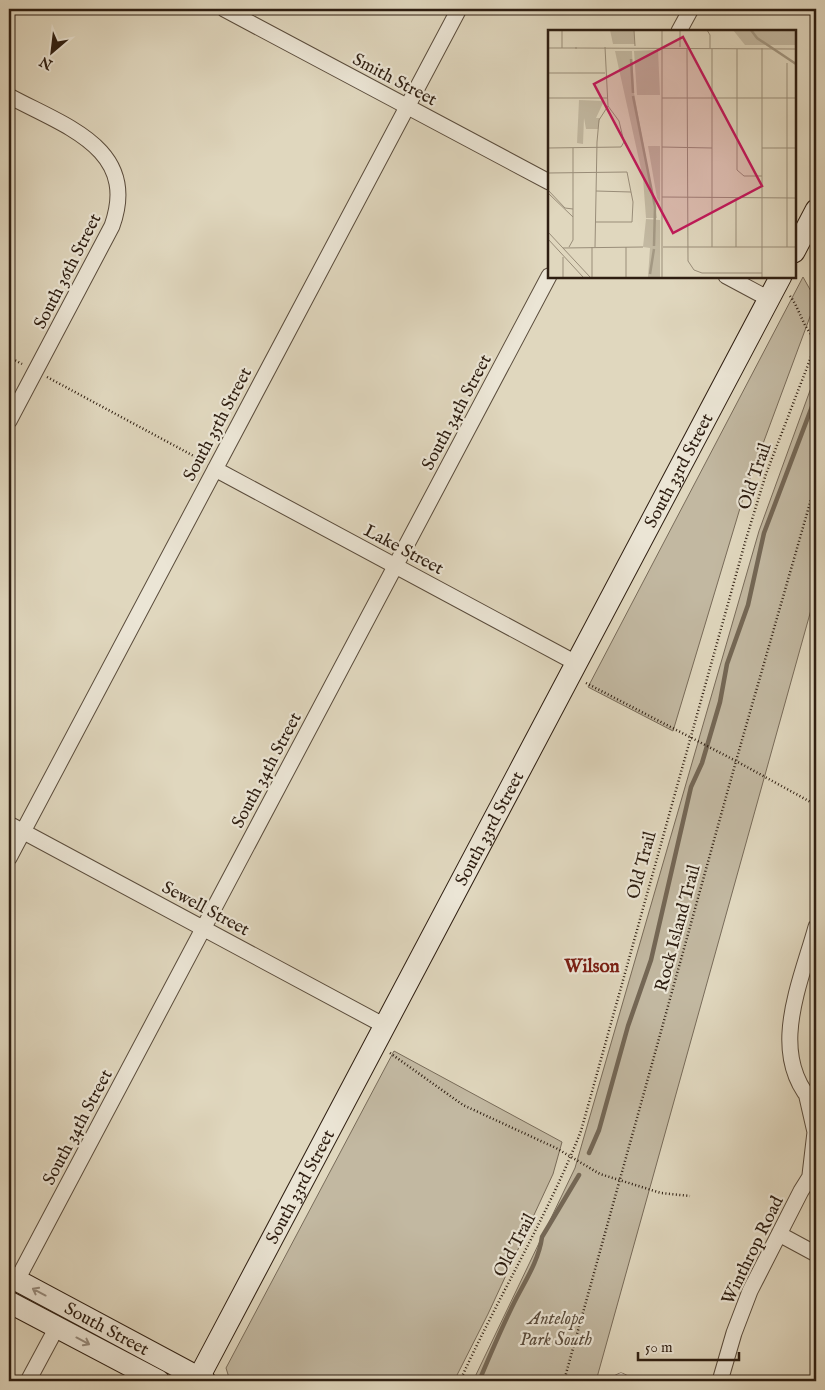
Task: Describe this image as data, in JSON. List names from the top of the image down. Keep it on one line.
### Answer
{"streets":{"main road":["South 33rd Street","South Street"],"street":["Smith Street","South 36th Street","South 34th Street","South 35th Street","Lake Street","Sewell Street","Winthrop Road"],"path":["Old Trail","Rock Island Trail"]},"crossings":[["Smith Street","South 35th Street"],["South 34th Street","Lake Street"],["South 34th Street","Sewell Street"],["South 34th Street","South Street"],["South 35th Street","Lake Street"],["South 35th Street","Sewell Street"],["South 33rd Street","Lake Street"],["South 33rd Street","Sewell Street"],["South 33rd Street","South Street"]],"districts":["Wilson"],"parks":["Antelope Park South"],"scale_bar":"50 m","north":"bottom left"}
